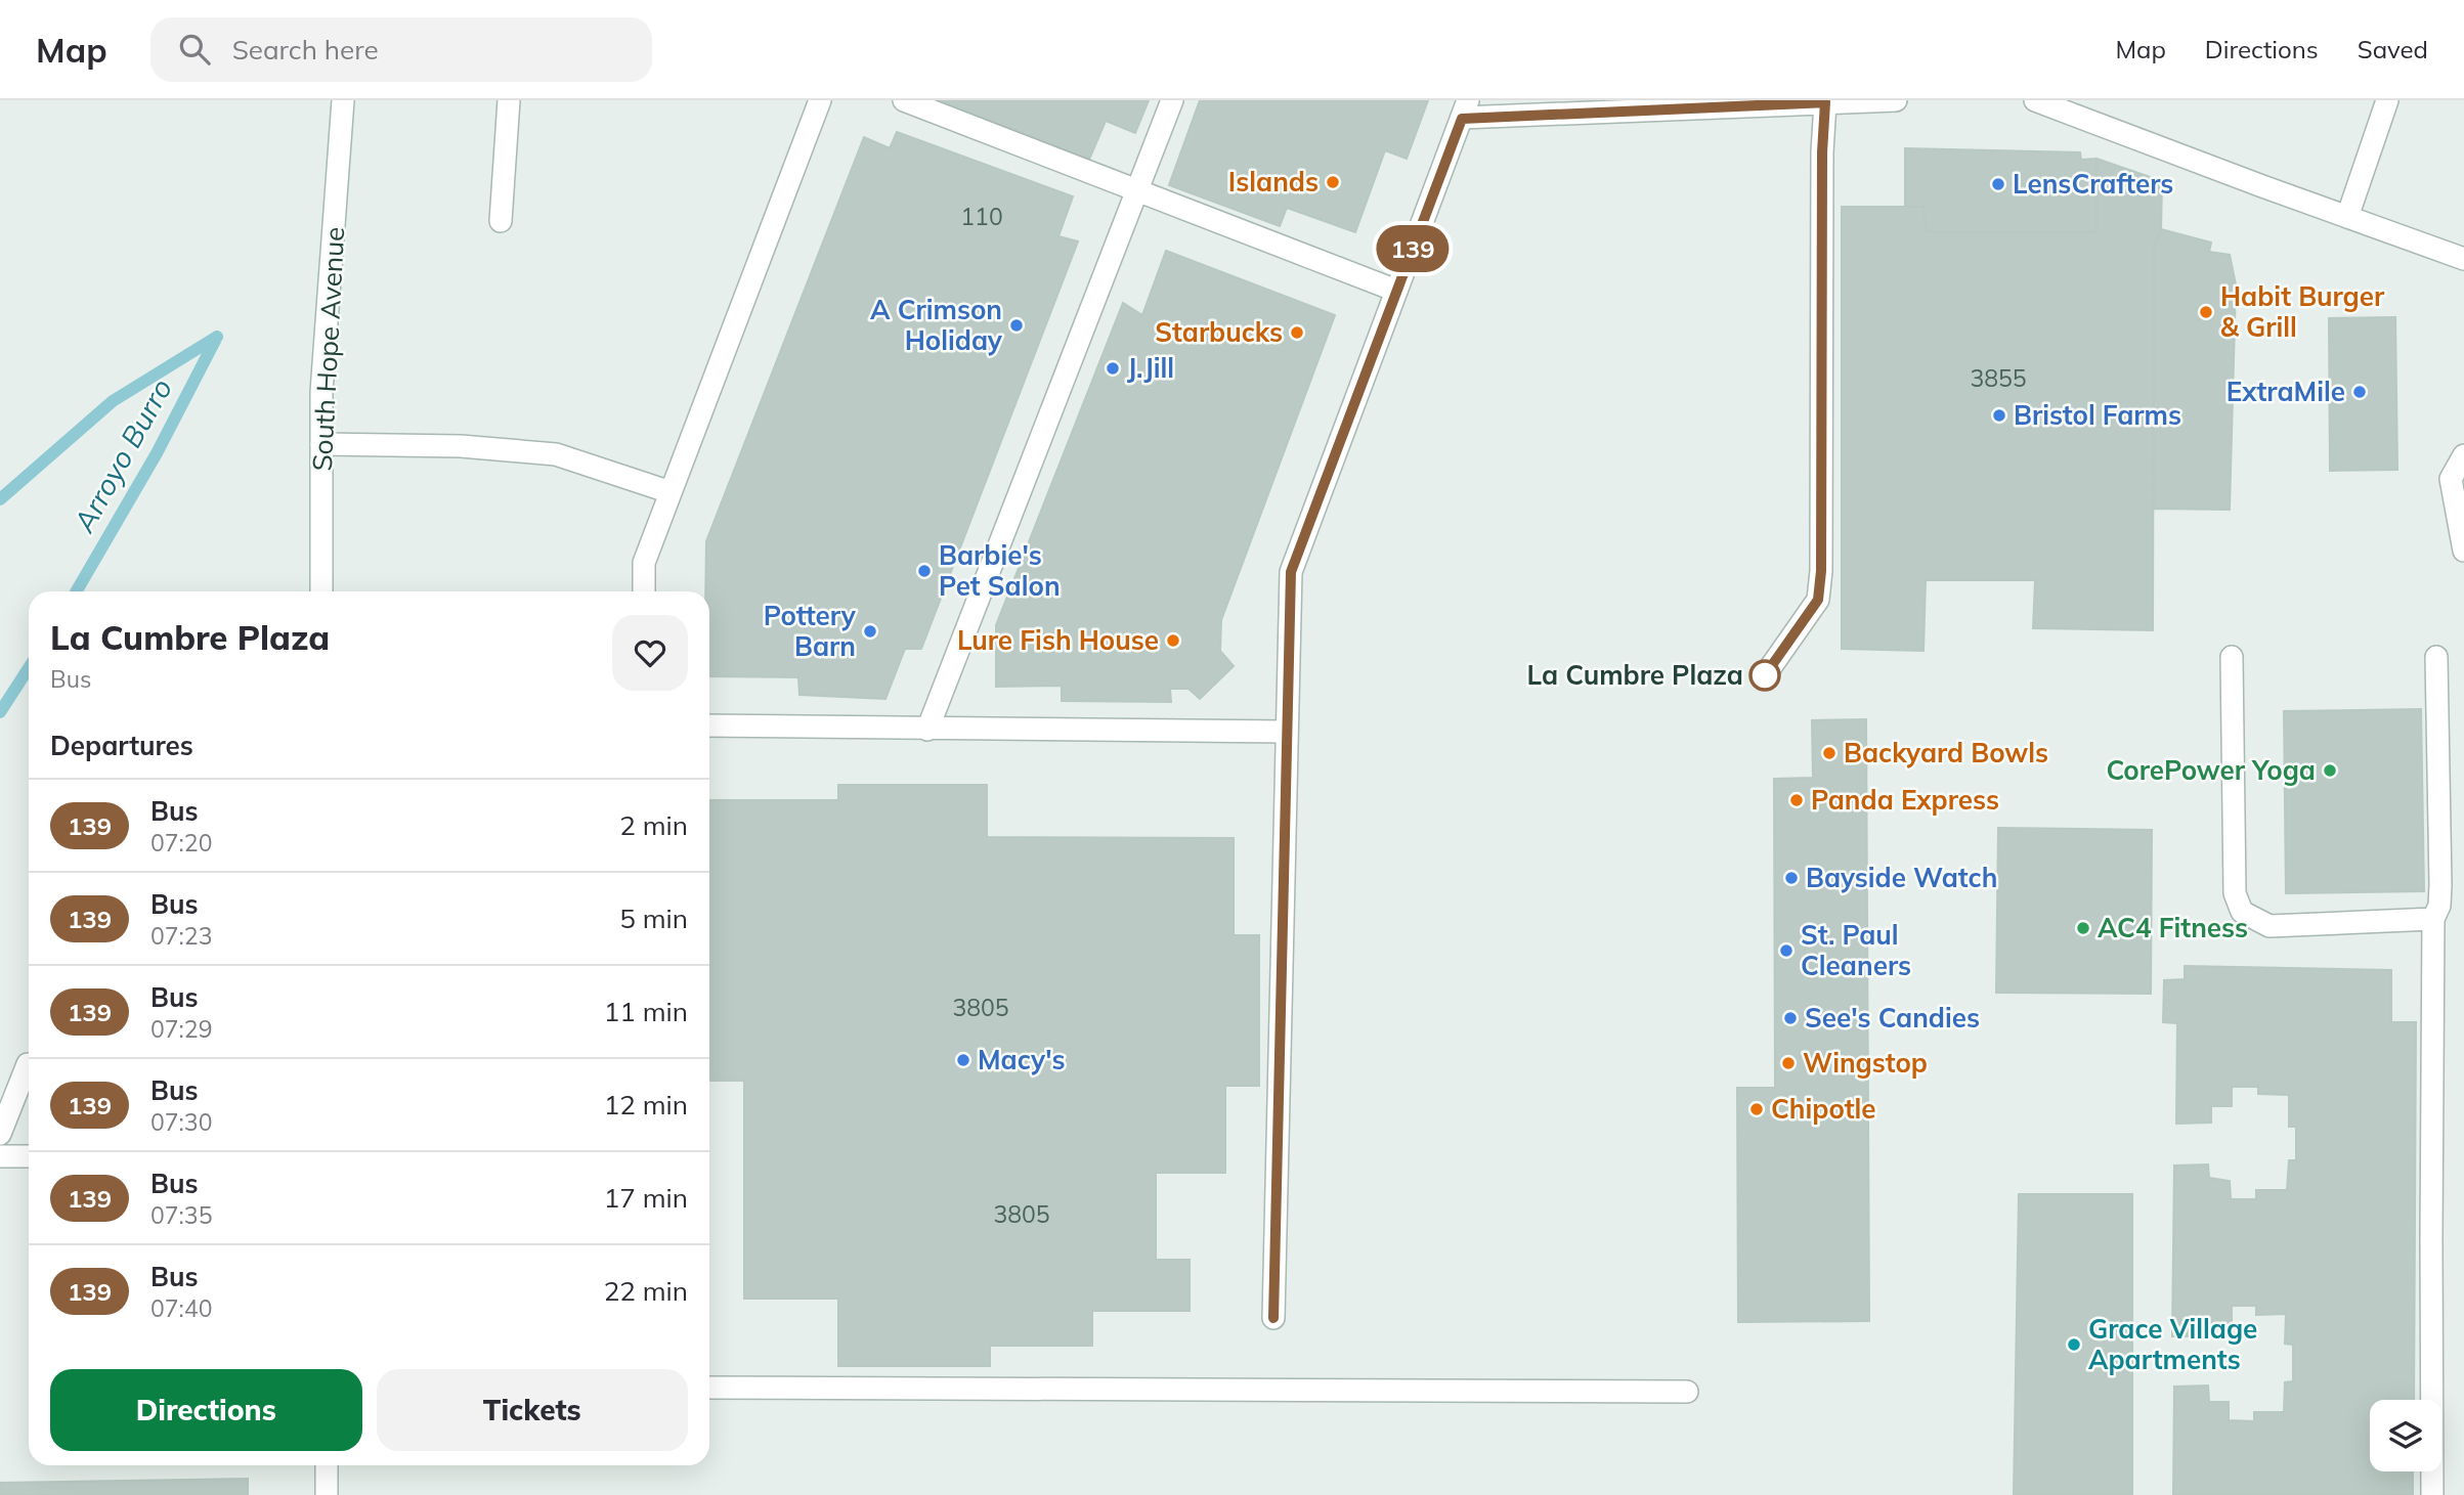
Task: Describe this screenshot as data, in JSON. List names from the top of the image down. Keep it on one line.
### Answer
{"streets":{"street":["South Hope Avenue"]},"water":["Arroyo Burro"],"places":["Islands","LensCrafters","Habit Burger & Grill","A Crimson Holiday","Starbucks","J.Jill","ExtraMile","Bristol Farms","Barbie's Pet Salon","Pottery Barn","Lure Fish House","La Cumbre Plaza","Backyard Bowls","CorePower Yoga","Panda Express","Bayside Watch","AC4 Fitness","St. Paul Cleaners","See's Candies","Macy's","Wingstop","Chipotle","Grace Village Apartments"],"lines":["bus line 139"],"house_numbers":["110","3855","3805","3805"],"page":{"header":"Map","search":"Search here","nav":["Map","Directions","Saved"],"on_map":"139","heading":[["La Cumbre Plaza","Bus"],"Departures"],"list":[{"mark":"139","name":"Bus","note":"07:20","value":"2 min"},{"mark":"139","name":"Bus","note":"07:23","value":"5 min"},{"mark":"139","name":"Bus","note":"07:29","value":"11 min"},{"mark":"139","name":"Bus","note":"07:30","value":"12 min"},{"mark":"139","name":"Bus","note":"07:35","value":"17 min"},{"mark":"139","name":"Bus","note":"07:40","value":"22 min"}],"buttons":["Directions","Tickets"]}}
